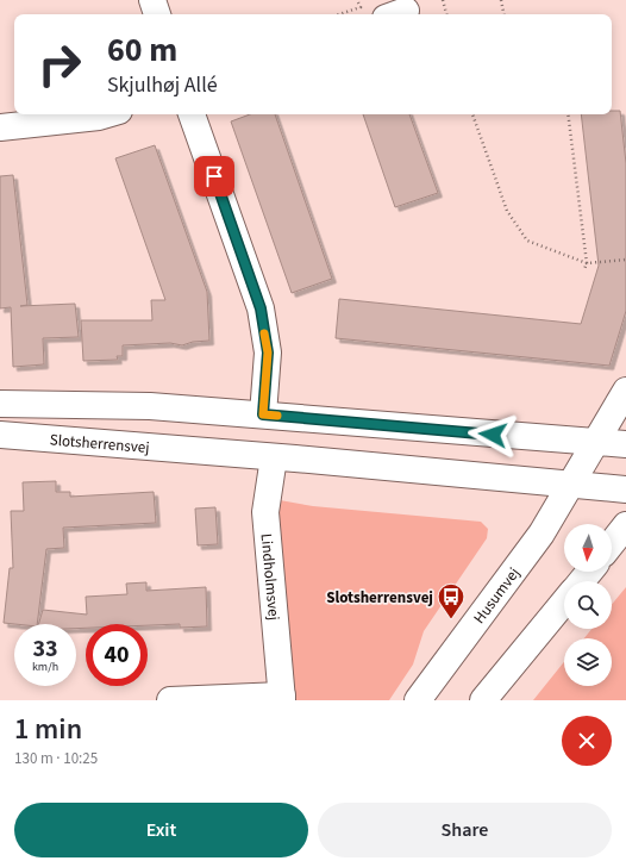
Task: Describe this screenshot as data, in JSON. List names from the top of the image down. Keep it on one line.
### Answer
{"streets":{"street":["Slotsherrensvej","Lindholmsvej","Husumvej"]},"crossings":[["Slotsherrensvej","Lindholmsvej"],["Slotsherrensvej","Husumvej"]],"places":{"bus stop":["Slotsherrensvej"]},"north":"bottom","page":{"turn":["60 m","Skjulhøj Allé"],"speed":"33 km/h","limit":"40","heading":["1 min","130 m · 10:25"],"buttons":["Exit","Share"]}}
